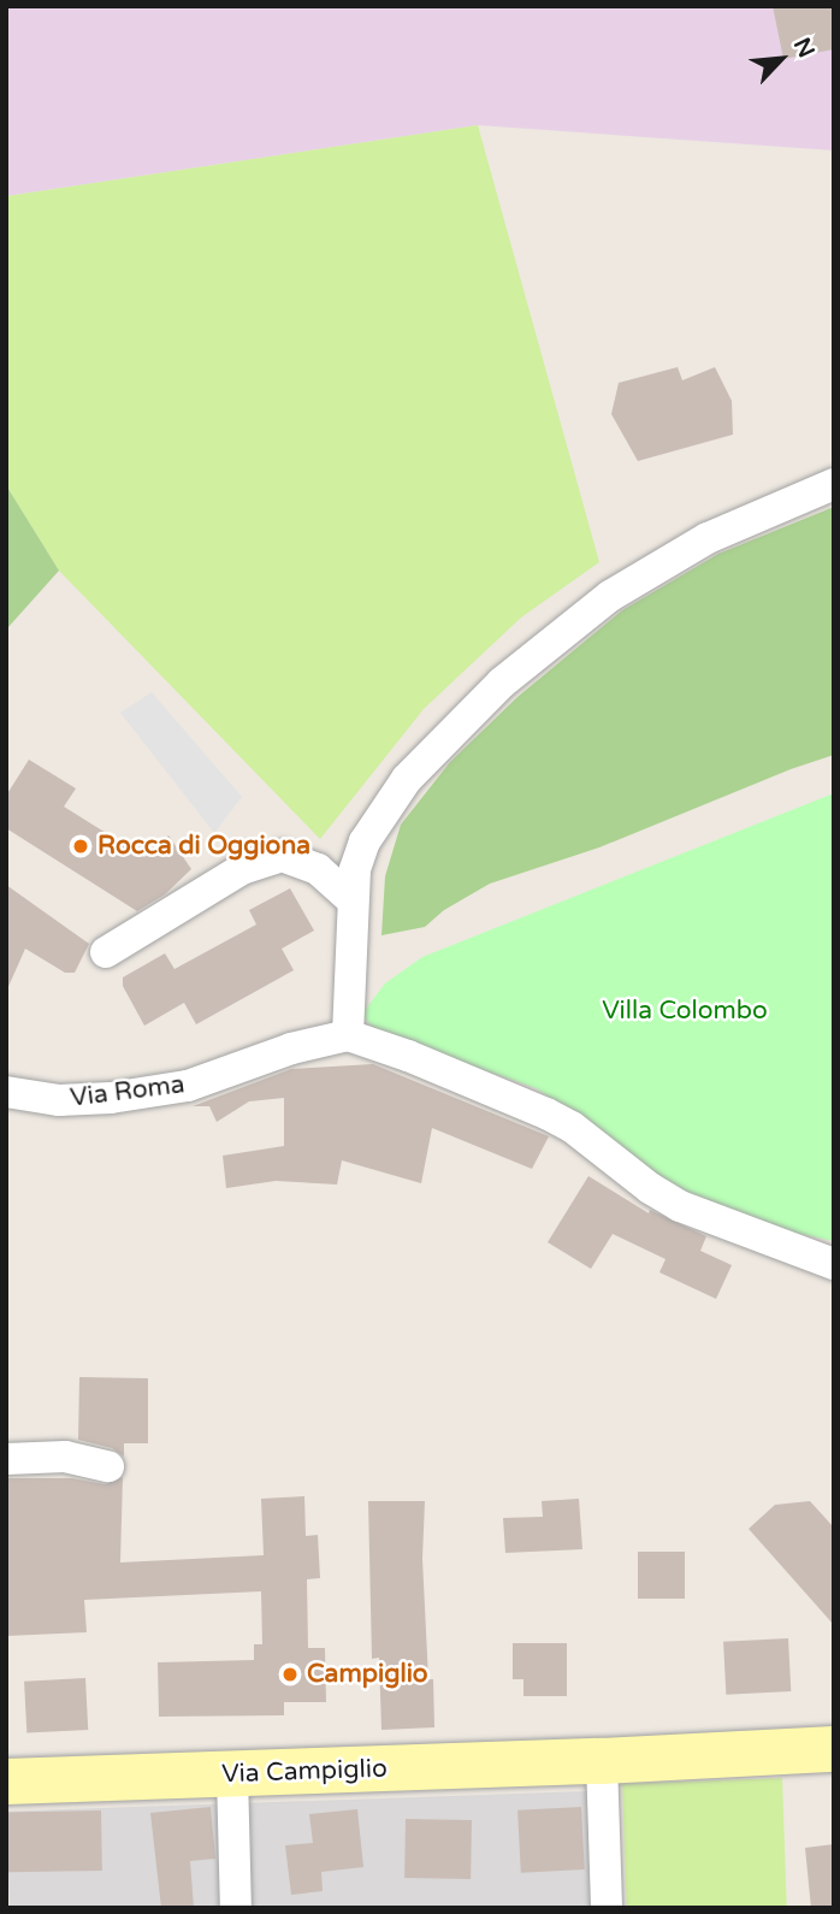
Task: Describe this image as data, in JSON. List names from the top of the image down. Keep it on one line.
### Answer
{"streets":{"street":["Via Roma","Via Campiglio"]},"parks":["Villa Colombo"],"places":["Rocca di Oggiona","Campiglio"],"north":"top right"}
